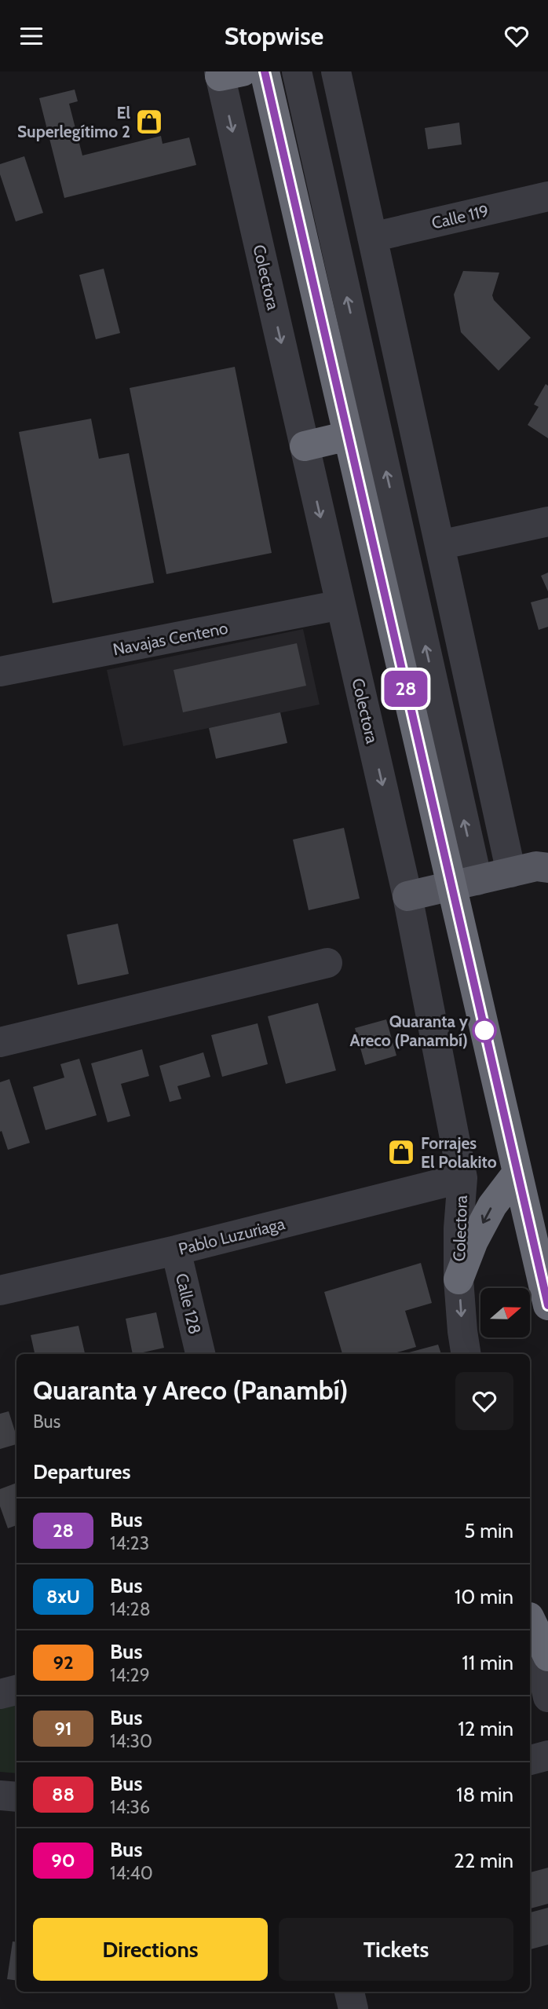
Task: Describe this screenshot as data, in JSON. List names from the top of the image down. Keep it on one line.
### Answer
{"streets":{"street":["Calle 119","Colectora","Navajas Centeno","Pablo Luzuriaga","Calle 128"]},"crossings":[["Colectora","Navajas Centeno"],["Colectora","Pablo Luzuriaga"],["Pablo Luzuriaga","Calle 128"]],"places":{"shop":["El Superlegítimo 2","Forrajes El Polakito"],"other":["Quaranta y Areco (Panambí)"]},"lines":["bus line 28"],"north":"right","page":{"header":"Stopwise","on_map":"28","heading":[["Quaranta y Areco (Panambí)","Bus"],"Departures"],"list":[{"mark":"28","name":"Bus","note":"14:23","value":"5 min"},{"mark":"8xU","name":"Bus","note":"14:28","value":"10 min"},{"mark":"92","name":"Bus","note":"14:29","value":"11 min"},{"mark":"91","name":"Bus","note":"14:30","value":"12 min"},{"mark":"88","name":"Bus","note":"14:36","value":"18 min"},{"mark":"90","name":"Bus","note":"14:40","value":"22 min"}],"buttons":["Directions","Tickets"]}}
